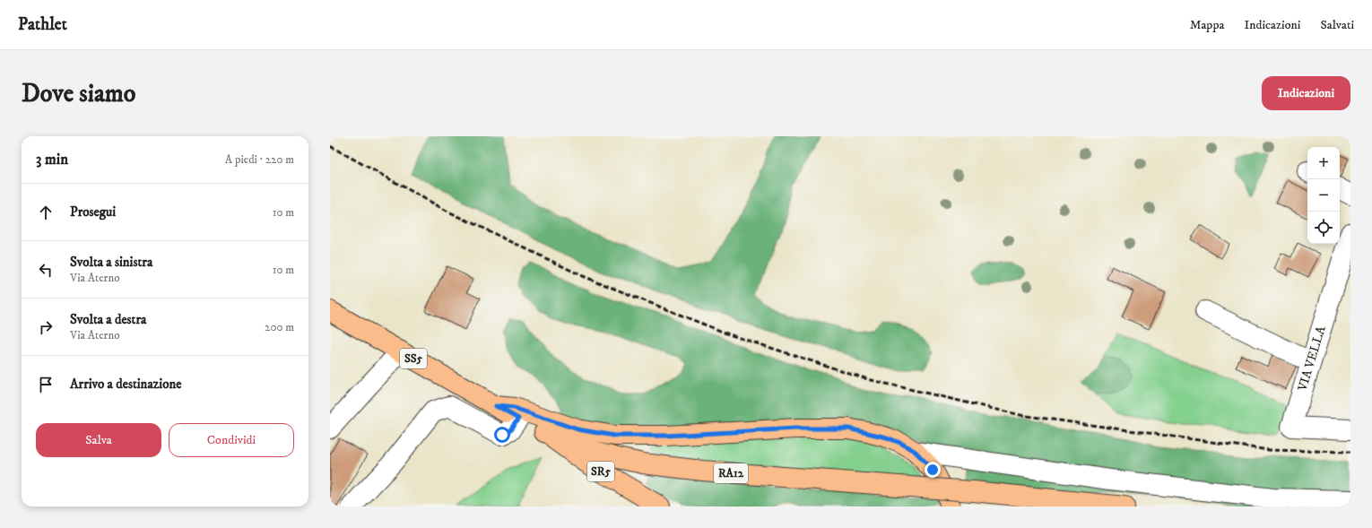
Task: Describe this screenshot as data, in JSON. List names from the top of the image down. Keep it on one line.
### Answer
{"streets":{"main road":["SS5","SR5","RA12"],"street":["VIA VELLA"]},"crossings":[["SS5","SR5"],["SS5","RA12"],["SR5","RA12"]],"page":{"header":"Pathlet","nav":["Mappa","Indicazioni","Salvati"],"buttons":["Indicazioni",["Salva","Condividi"]],"title":"Dove siamo","heading":["3 min","A piedi · 220 m"],"map_buttons":["+","−"],"list":[["Prosegui","10 m"],["Svolta a sinistra","Via Aterno","10 m"],["Svolta a destra","Via Aterno","200 m"],"Arrivo a destinazione"]}}
